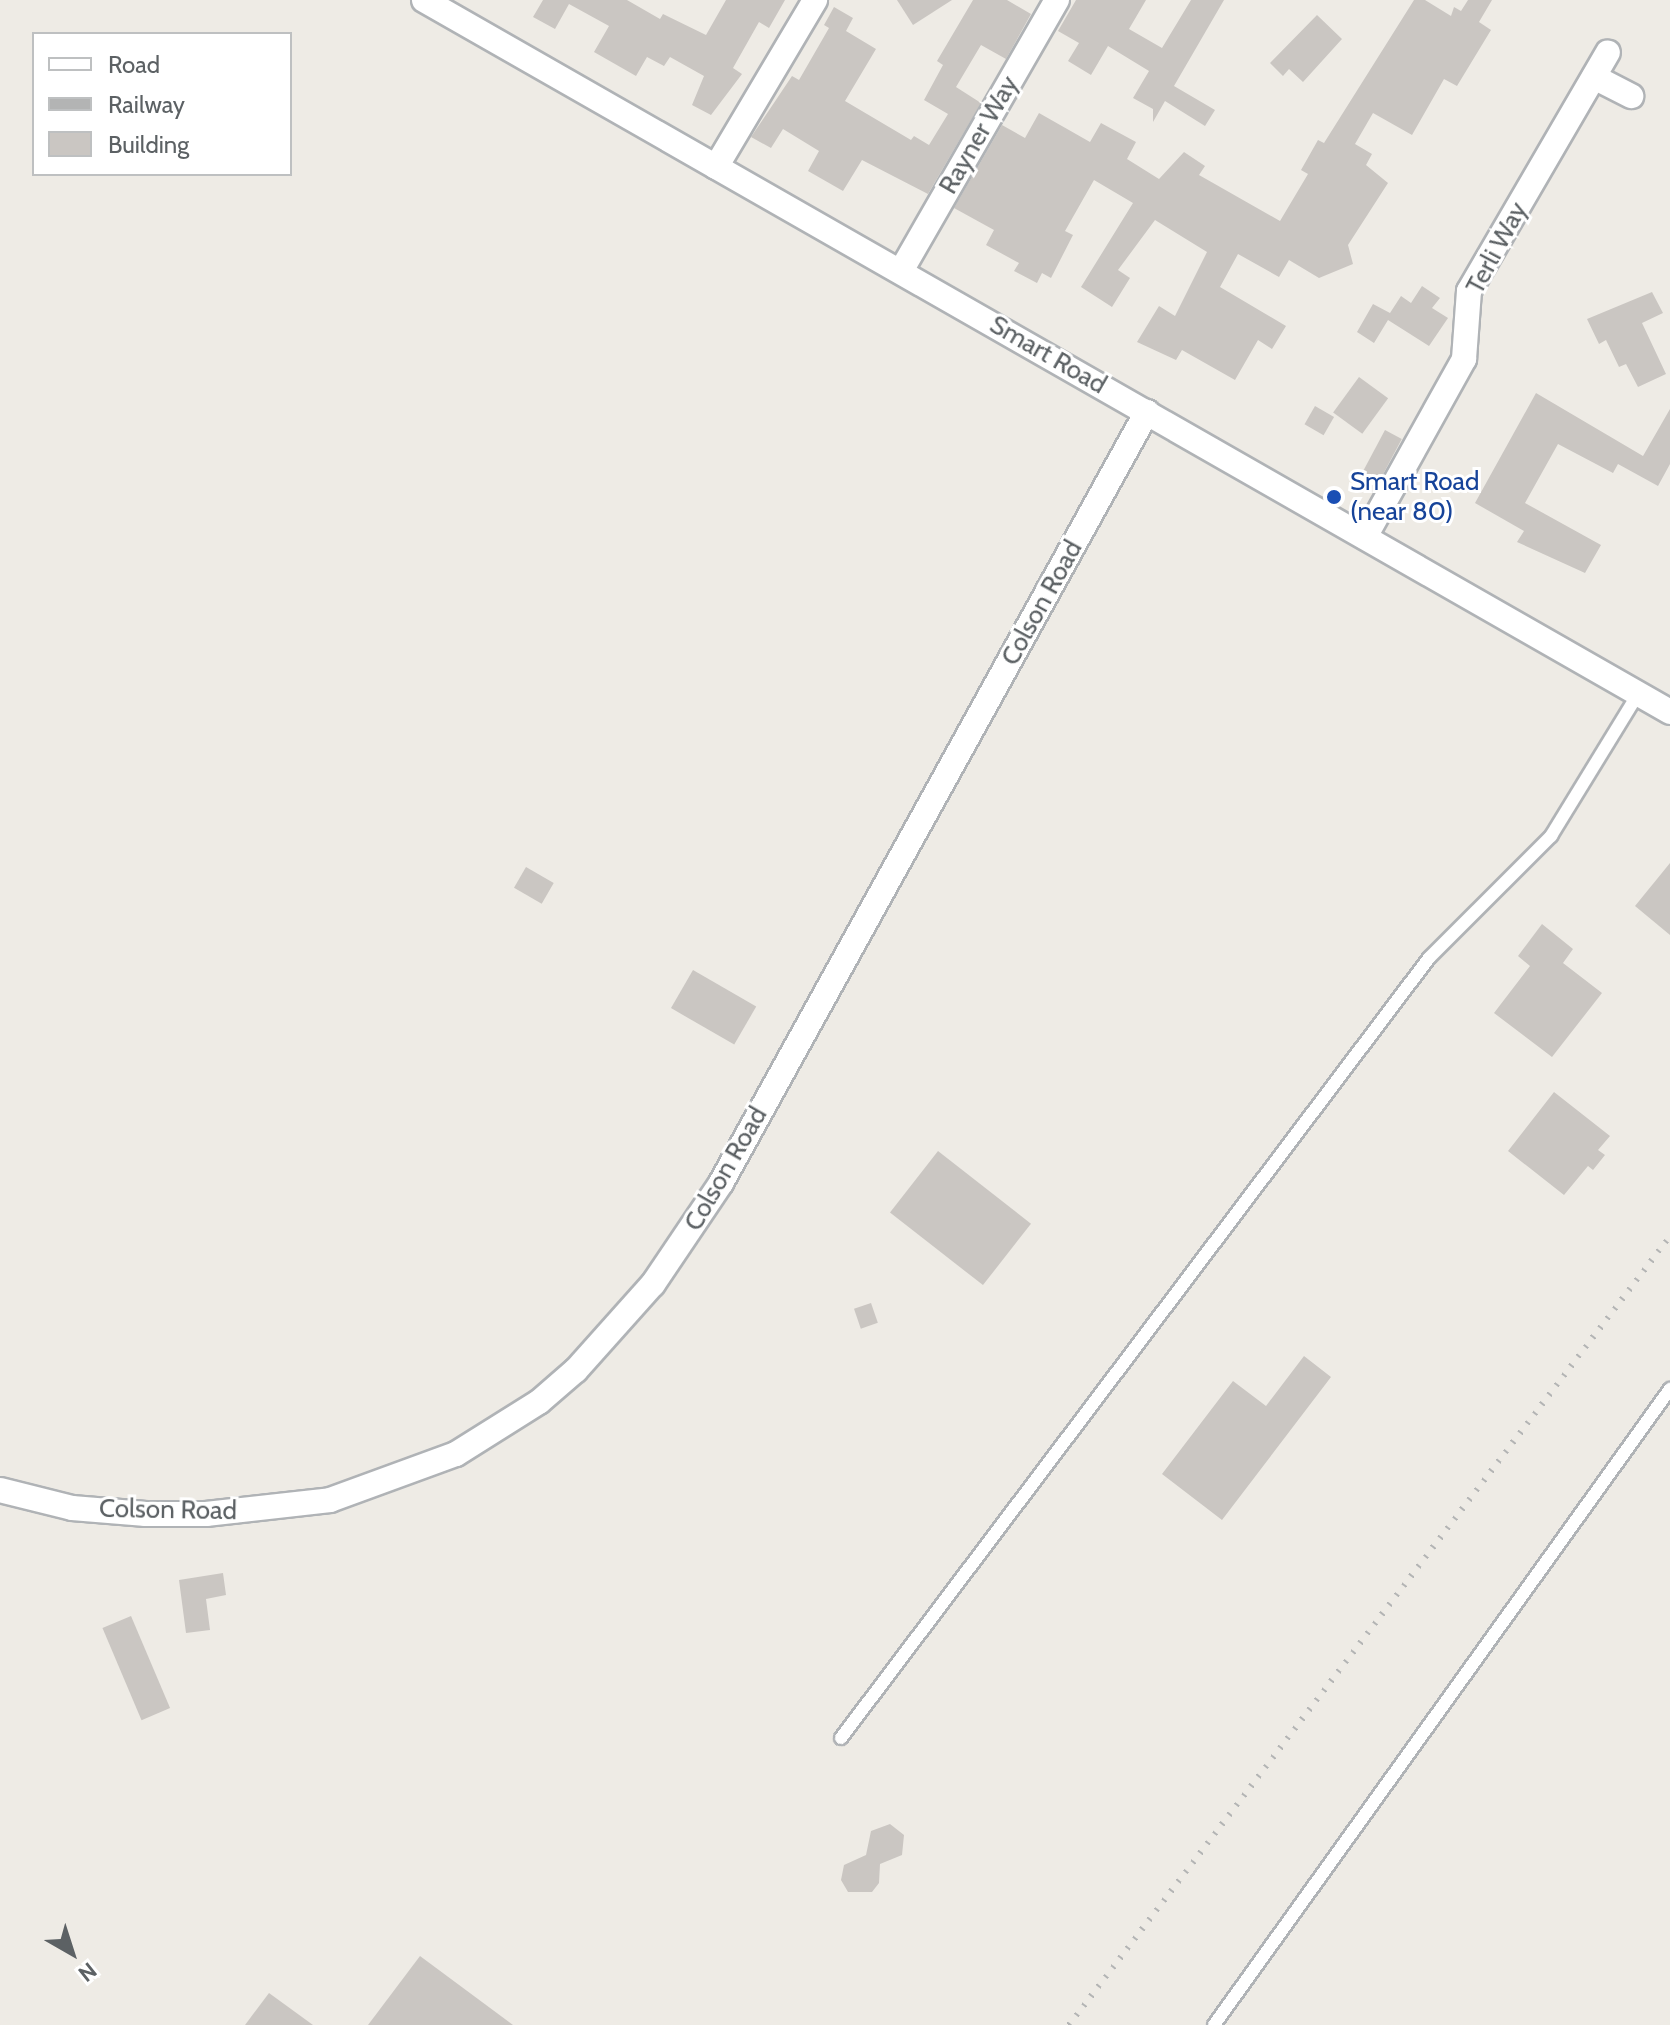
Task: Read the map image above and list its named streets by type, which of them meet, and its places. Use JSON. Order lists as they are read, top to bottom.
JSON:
{
  "streets": {
    "street": [
      "Rayner Way",
      "Terli Way",
      "Smart Road",
      "Colson Road"
    ]
  },
  "crossings": [
    ["Rayner Way", "Smart Road"],
    ["Terli Way", "Smart Road"],
    ["Smart Road", "Colson Road"]
  ],
  "places": ["Smart Road (near 80)"],
  "legend": ["Road", "Railway", "Building"],
  "north": "bottom right"
}
